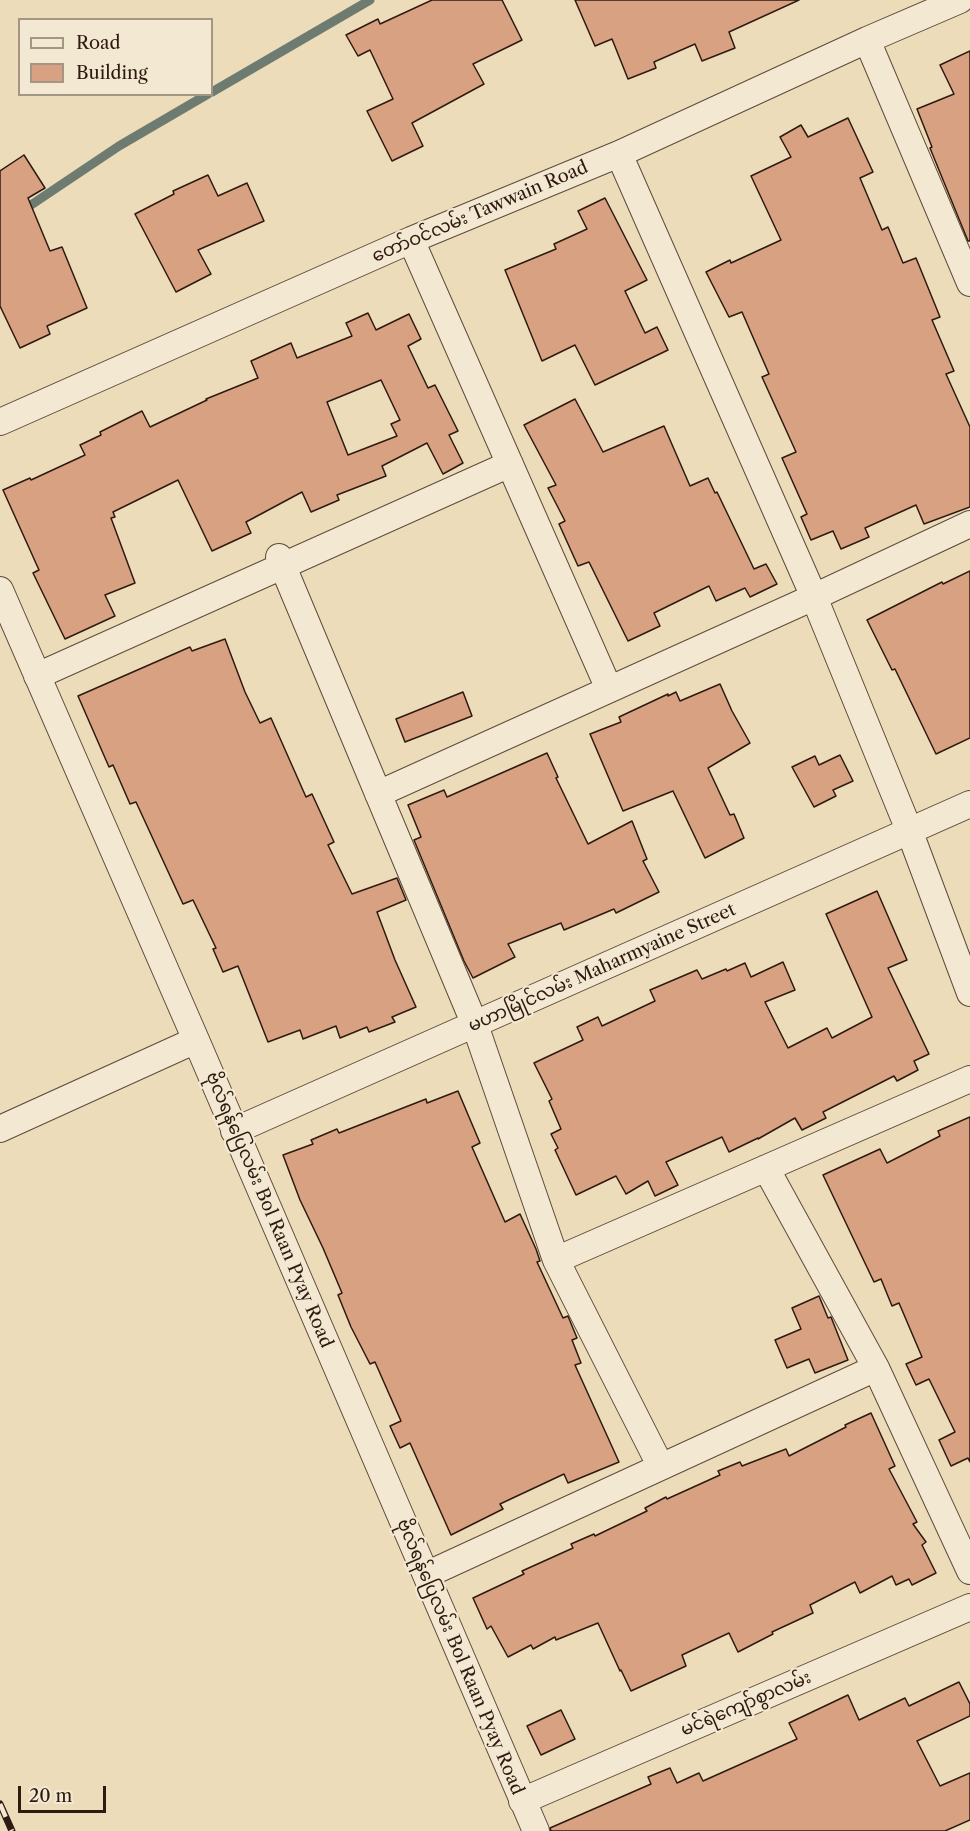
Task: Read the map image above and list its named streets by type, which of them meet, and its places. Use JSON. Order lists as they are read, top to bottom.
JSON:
{
  "streets": {
    "street": [
      "တော်ဝင်လမ်း Tawwain Road",
      "မဟာမြိုင်လမ်း Maharmyaine Street",
      "ဗိုလ်ရန်ပြေလမ်း Bol Raan Pyay Road",
      "မင်ရဲကျော်စွာလမ်း"
    ]
  },
  "crossings": [
    ["မဟာမြိုင်လမ်း Maharmyaine Street", "ဗိုလ်ရန်ပြေလမ်း Bol Raan Pyay Road"],
    ["ဗိုလ်ရန်ပြေလမ်း Bol Raan Pyay Road", "မင်ရဲကျော်စွာလမ်း"]
  ],
  "legend": ["Road", "Building"],
  "scale_bar": "20 m"
}
